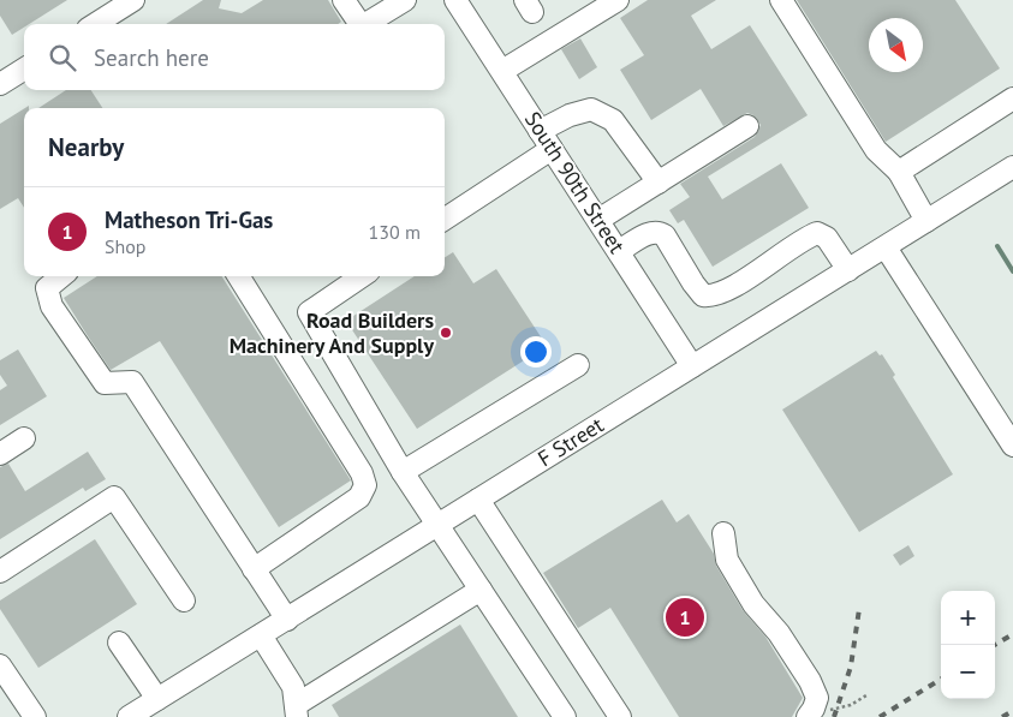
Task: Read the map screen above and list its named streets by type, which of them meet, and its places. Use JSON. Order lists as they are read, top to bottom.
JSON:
{
  "streets": {
    "street": ["South 90th Street", "F Street"]
  },
  "crossings": [
    ["South 90th Street", "F Street"]
  ],
  "places": ["Road Builders Machinery And Supply"],
  "north": "bottom right",
  "page": {
    "search": "Search here",
    "heading": "Nearby",
    "list": [
      {
        "mark": "1",
        "name": "Matheson Tri-Gas",
        "note": "Shop",
        "value": "130 m"
      }
    ],
    "map_buttons": ["+", "−"],
    "pins": "1"
  }
}
